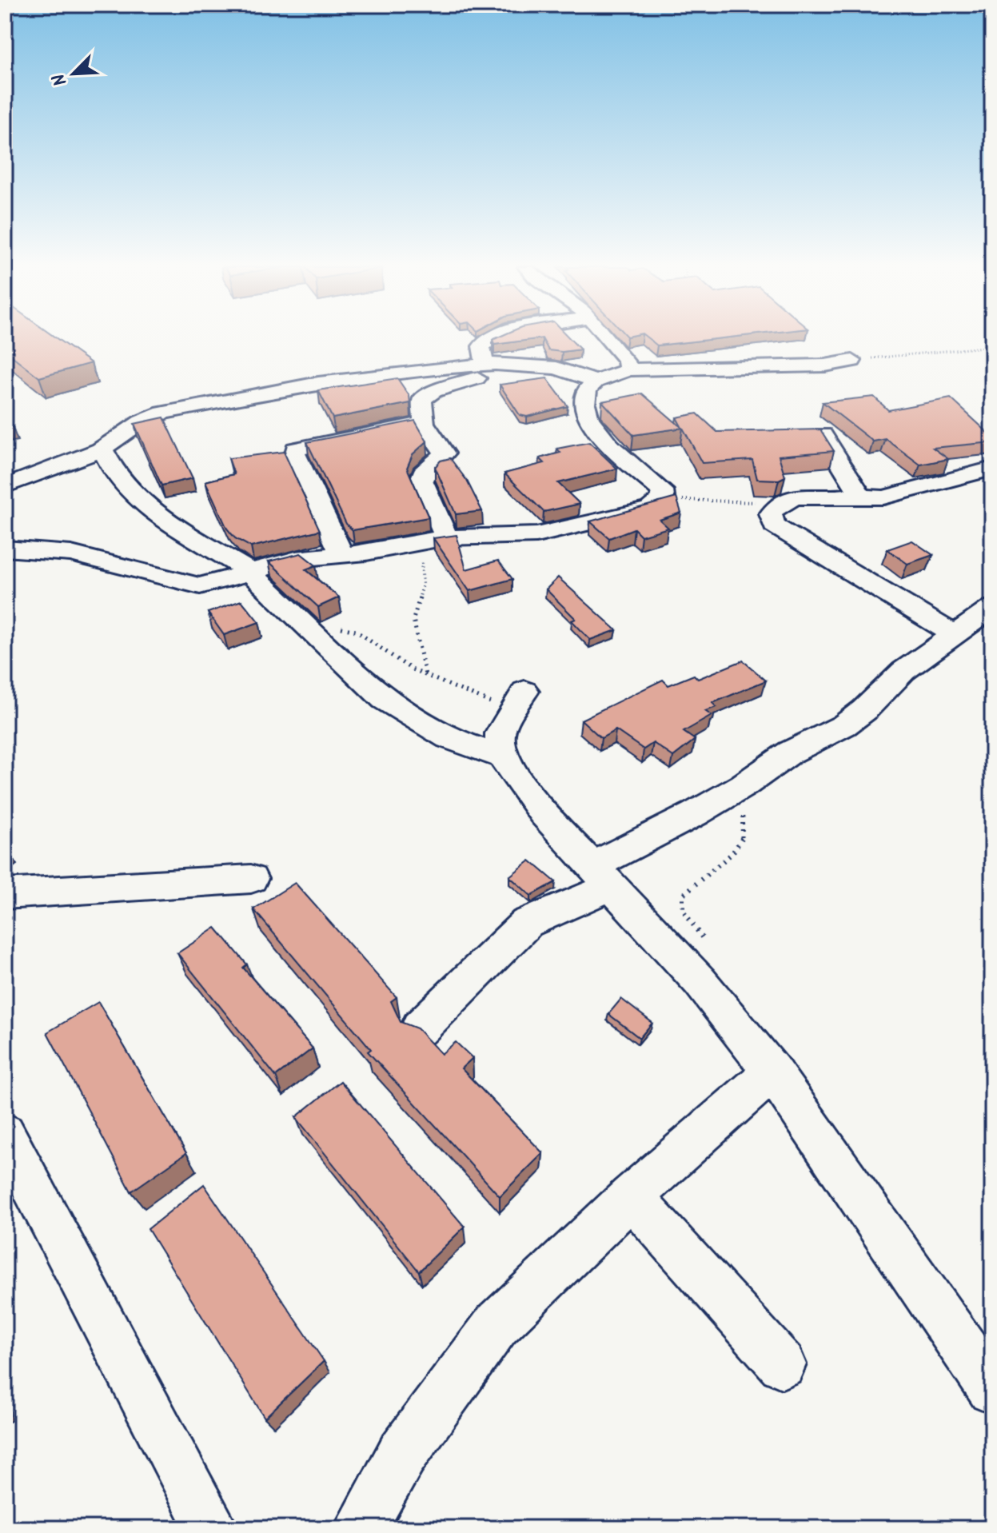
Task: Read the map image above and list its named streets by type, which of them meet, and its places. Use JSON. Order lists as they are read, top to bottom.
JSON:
{
  "north": "bottom left"
}
